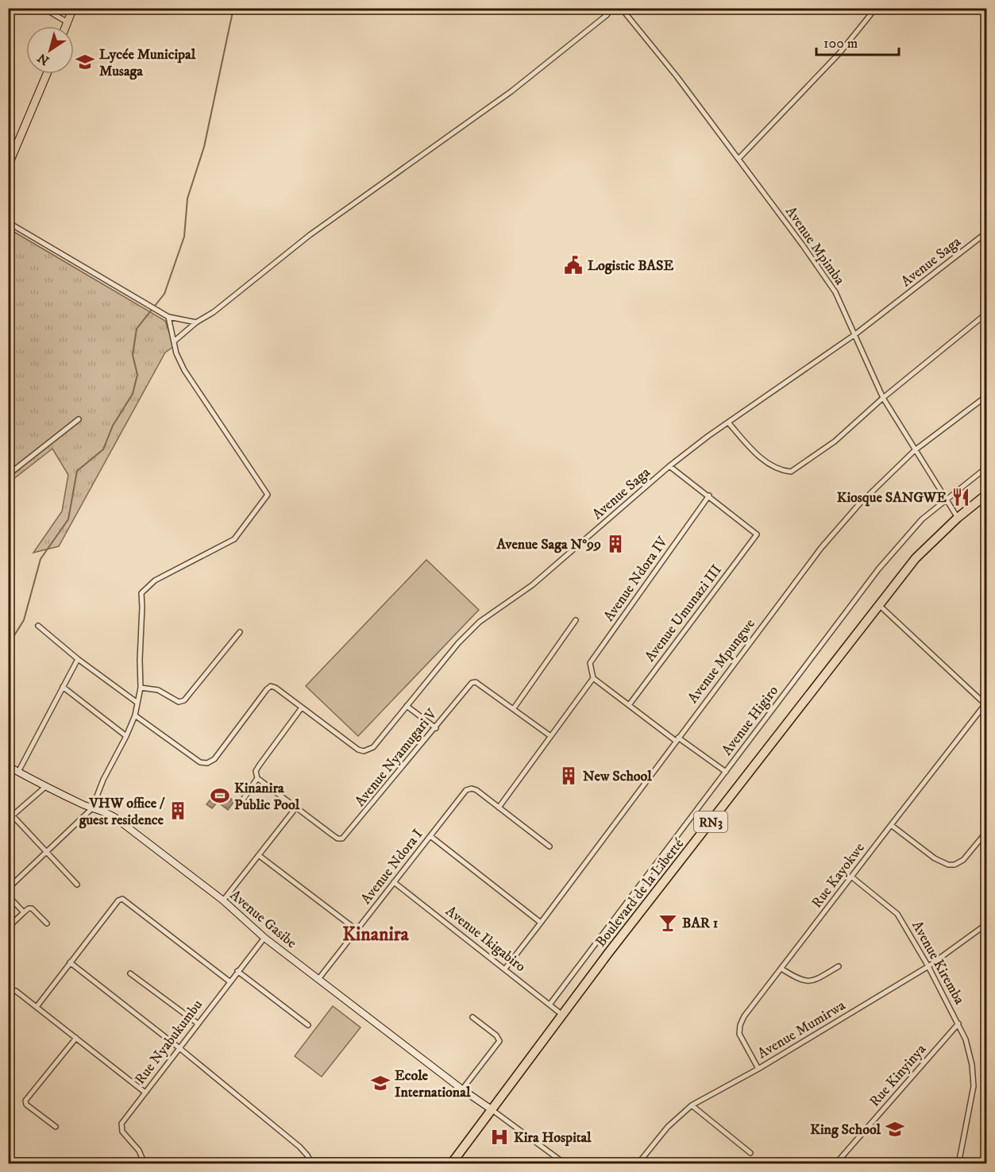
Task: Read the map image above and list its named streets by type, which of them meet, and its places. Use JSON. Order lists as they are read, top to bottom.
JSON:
{
  "streets": {
    "highway": ["RN3", "Boulevard de la Liberté"],
    "street": [
      "Avenue Mpimba",
      "Avenue Saga",
      "Avenue Ndora IV",
      "Avenue Umunazi III",
      "Avenue Mpungwe",
      "Avenue Higiro",
      "Avenue Nyamugari V",
      "Avenue Ndora I",
      "Rue Kayokwe",
      "Avenue Gasibe",
      "Avenue Ikigabiro",
      "Avenue Kiremba",
      "Avenue Mumirwa",
      "Rue Nyabukumbu",
      "Rue Kinyinya"
    ]
  },
  "crossings": [
    ["Avenue Mpimba", "Avenue Saga"],
    ["Avenue Mpimba", "Avenue Mpungwe"],
    ["Avenue Mpimba", "Avenue Higiro"],
    ["Avenue Mpimba", "Boulevard de la Liberté"],
    ["Avenue Ndora IV", "Avenue Umunazi III"],
    ["Avenue Mpungwe", "Avenue Ikigabiro"],
    ["Avenue Higiro", "Avenue Ikigabiro"],
    ["Avenue Ndora I", "Avenue Gasibe"],
    ["Avenue Ndora I", "Avenue Ikigabiro"],
    ["Rue Kayokwe", "Avenue Kiremba"],
    ["Rue Kayokwe", "Avenue Mumirwa"],
    ["Boulevard de la Liberté", "Avenue Gasibe"],
    ["Boulevard de la Liberté", "Avenue Ikigabiro"],
    ["Avenue Gasibe", "Rue Nyabukumbu"],
    ["Avenue Kiremba", "Avenue Mumirwa"],
    ["Avenue Kiremba", "Rue Kinyinya"]
  ],
  "districts": ["Kinanira"],
  "places": {
    "school or university": ["Lycée Municipal Musaga", "Ecole International", "King School"],
    "public building": ["Logistic BASE"],
    "restaurant": ["Kiosque SANGWE"],
    "building": ["Avenue Saga N°99", "New School", "VHW office / guest residence"],
    "sports": ["Kinanira Public Pool"],
    "bar": ["BAR 1"],
    "hospital": ["Kira Hospital"]
  },
  "scale_bar": "100 m",
  "north": "bottom left"
}
